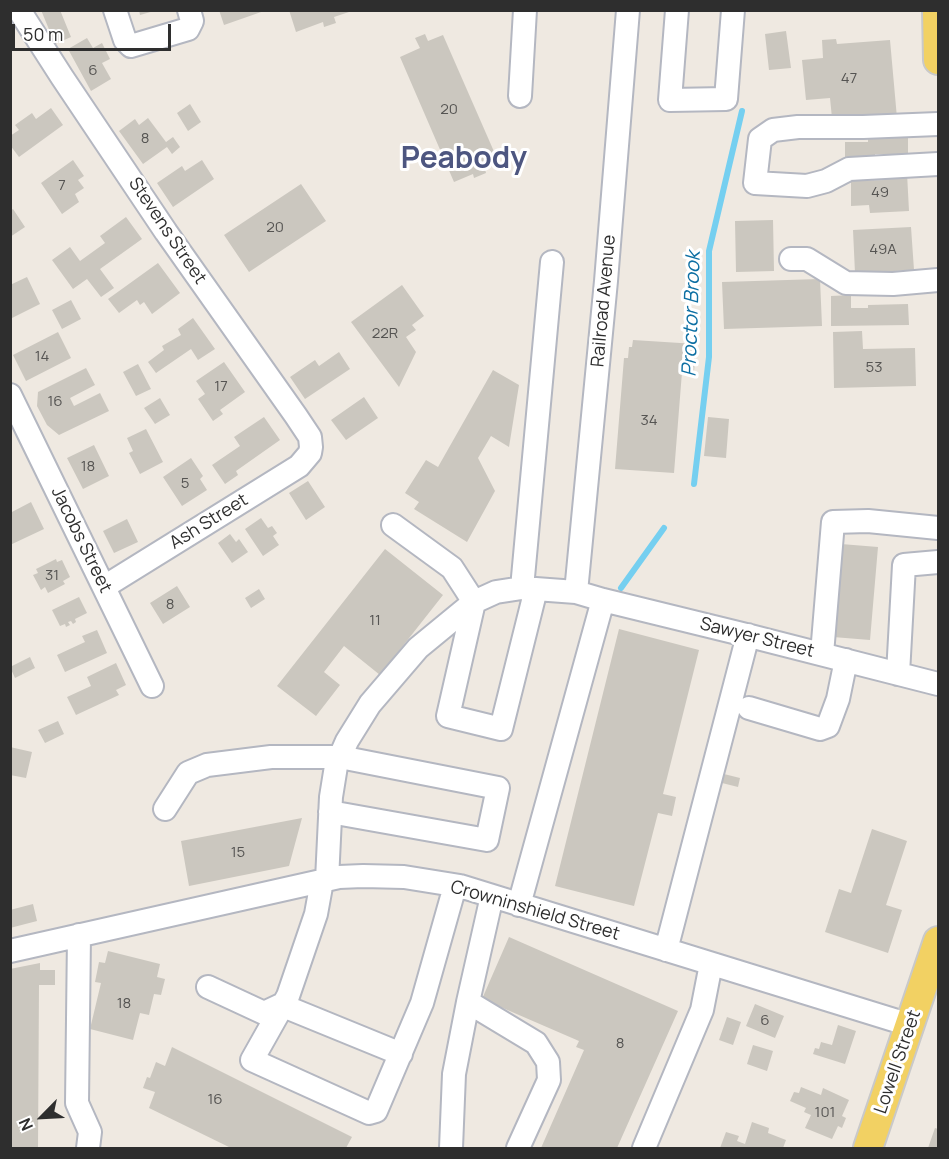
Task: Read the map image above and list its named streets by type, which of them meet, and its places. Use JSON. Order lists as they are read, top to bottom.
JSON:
{
  "streets": {
    "main road": ["Lowell Street"],
    "street": [
      "Stevens Street",
      "Railroad Avenue",
      "Ash Street",
      "Jacobs Street",
      "Sawyer Street",
      "Crowninshield Street"
    ]
  },
  "crossings": [
    ["Stevens Street", "Ash Street"],
    ["Railroad Avenue", "Sawyer Street"],
    ["Ash Street", "Jacobs Street"],
    ["Sawyer Street", "Crowninshield Street"],
    ["Crowninshield Street", "Lowell Street"]
  ],
  "districts": ["Peabody"],
  "water": ["Proctor Brook"],
  "house_numbers": [
    "6",
    "47",
    "20",
    "8",
    "7",
    "49",
    "20",
    "49A",
    "22R",
    "14",
    "53",
    "17",
    "16",
    "34",
    "18",
    "5",
    "31",
    "8",
    "11",
    "15",
    "18",
    "6",
    "8",
    "16",
    "101"
  ],
  "scale_bar": "50 m",
  "north": "bottom left"
}
